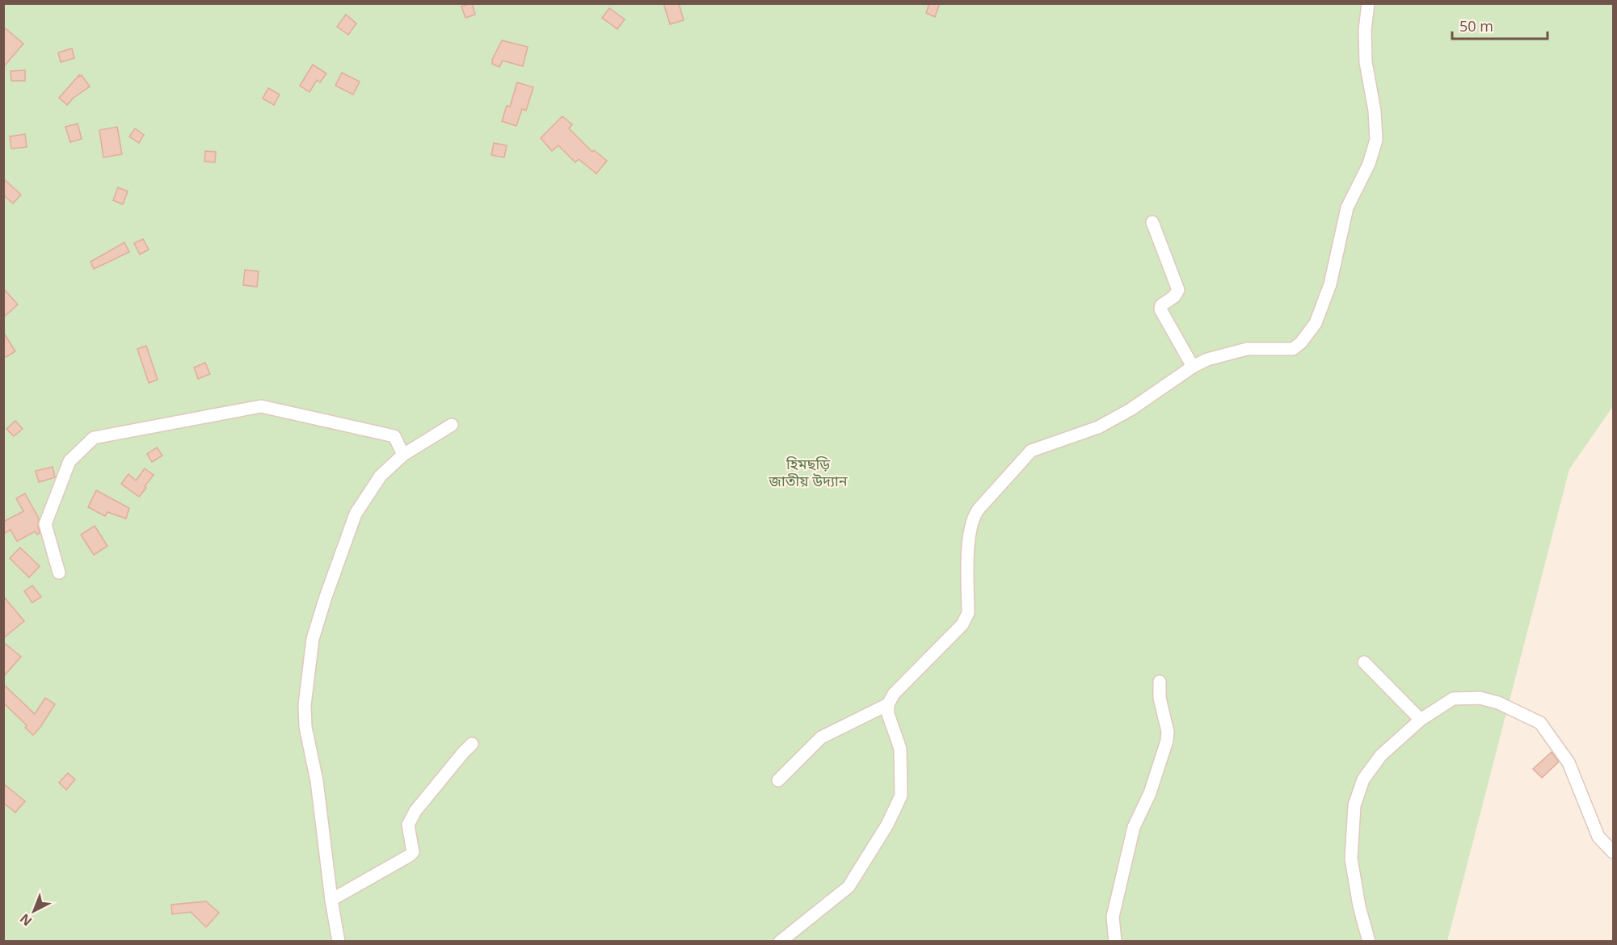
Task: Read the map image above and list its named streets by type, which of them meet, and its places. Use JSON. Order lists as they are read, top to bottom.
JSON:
{
  "parks": ["হিমছড়ি জাতীয় উদ্যান"],
  "scale_bar": "50 m",
  "north": "bottom left"
}
